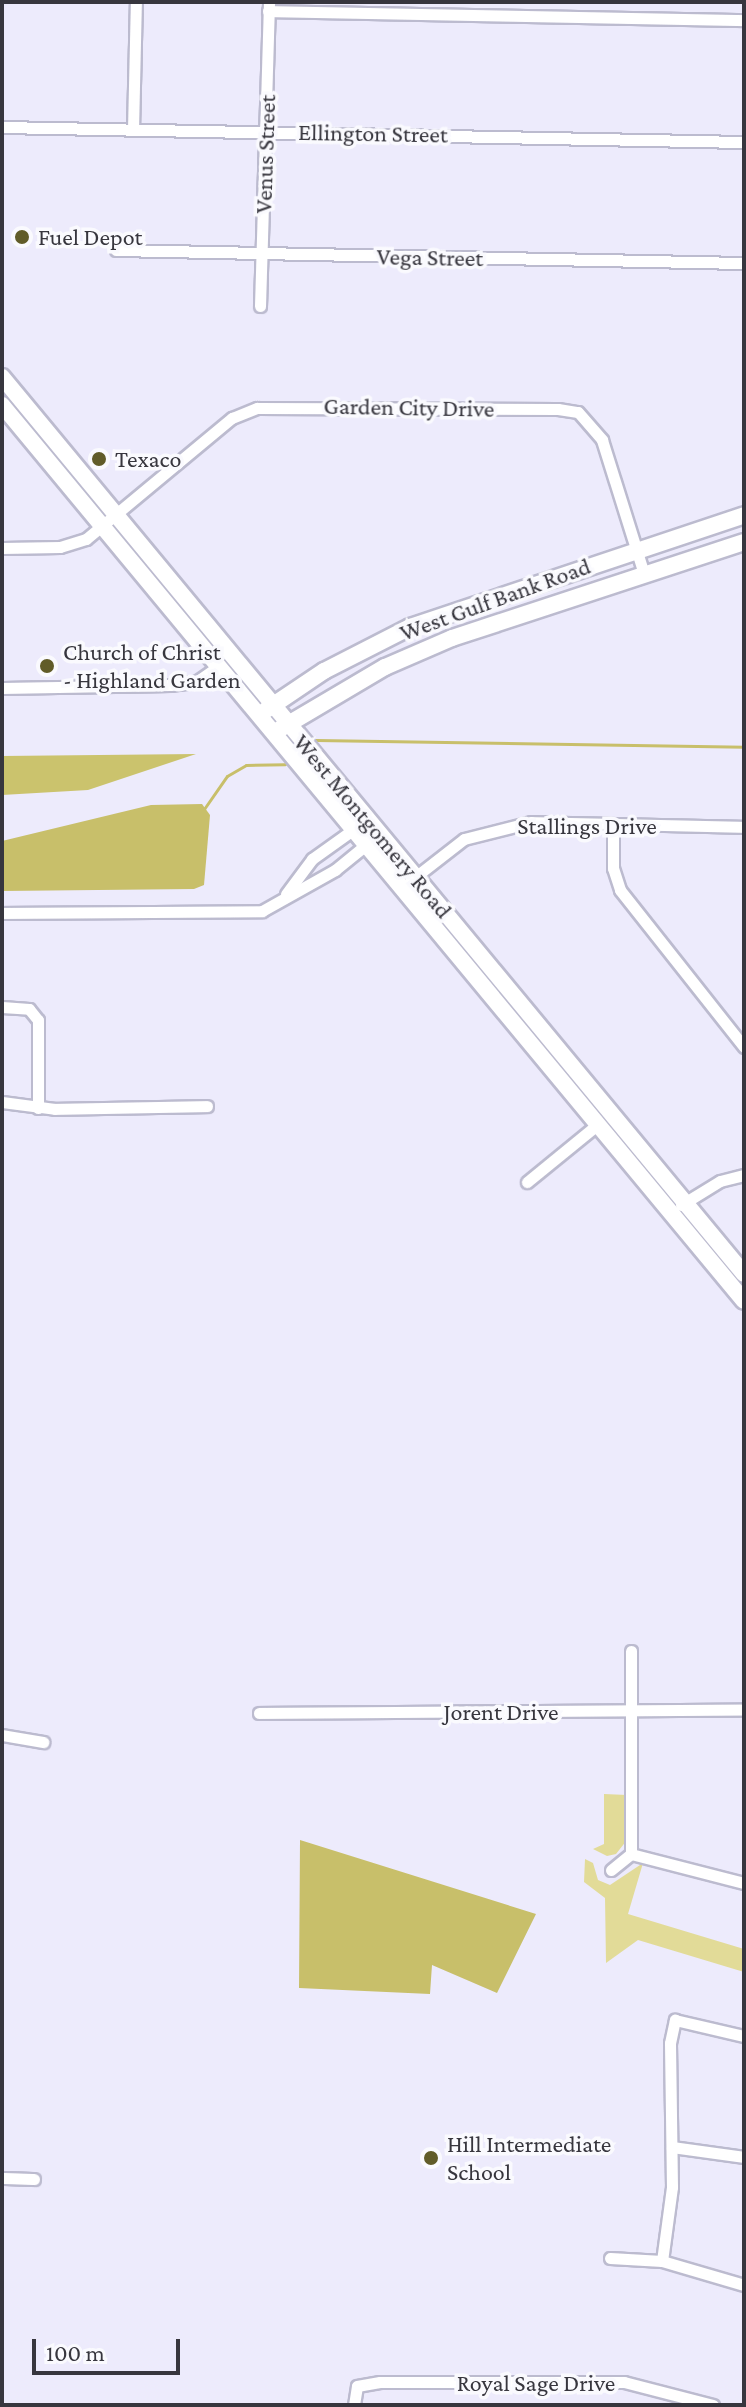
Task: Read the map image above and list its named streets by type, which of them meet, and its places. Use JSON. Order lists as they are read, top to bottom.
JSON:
{
  "streets": {
    "main road": ["West Gulf Bank Road", "West Montgomery Road"],
    "street": [
      "Ellington Street",
      "Venus Street",
      "Vega Street",
      "Garden City Drive",
      "Stallings Drive",
      "Jorent Drive",
      "Royal Sage Drive"
    ]
  },
  "crossings": [
    ["Ellington Street", "Venus Street"],
    ["Venus Street", "Vega Street"],
    ["Garden City Drive", "West Gulf Bank Road"],
    ["Garden City Drive", "West Montgomery Road"],
    ["West Gulf Bank Road", "West Montgomery Road"],
    ["West Montgomery Road", "Stallings Drive"]
  ],
  "places": [
    "Fuel Depot",
    "Texaco",
    "Church of Christ - Highland Garden",
    "Hill Intermediate School"
  ],
  "scale_bar": "100 m"
}
